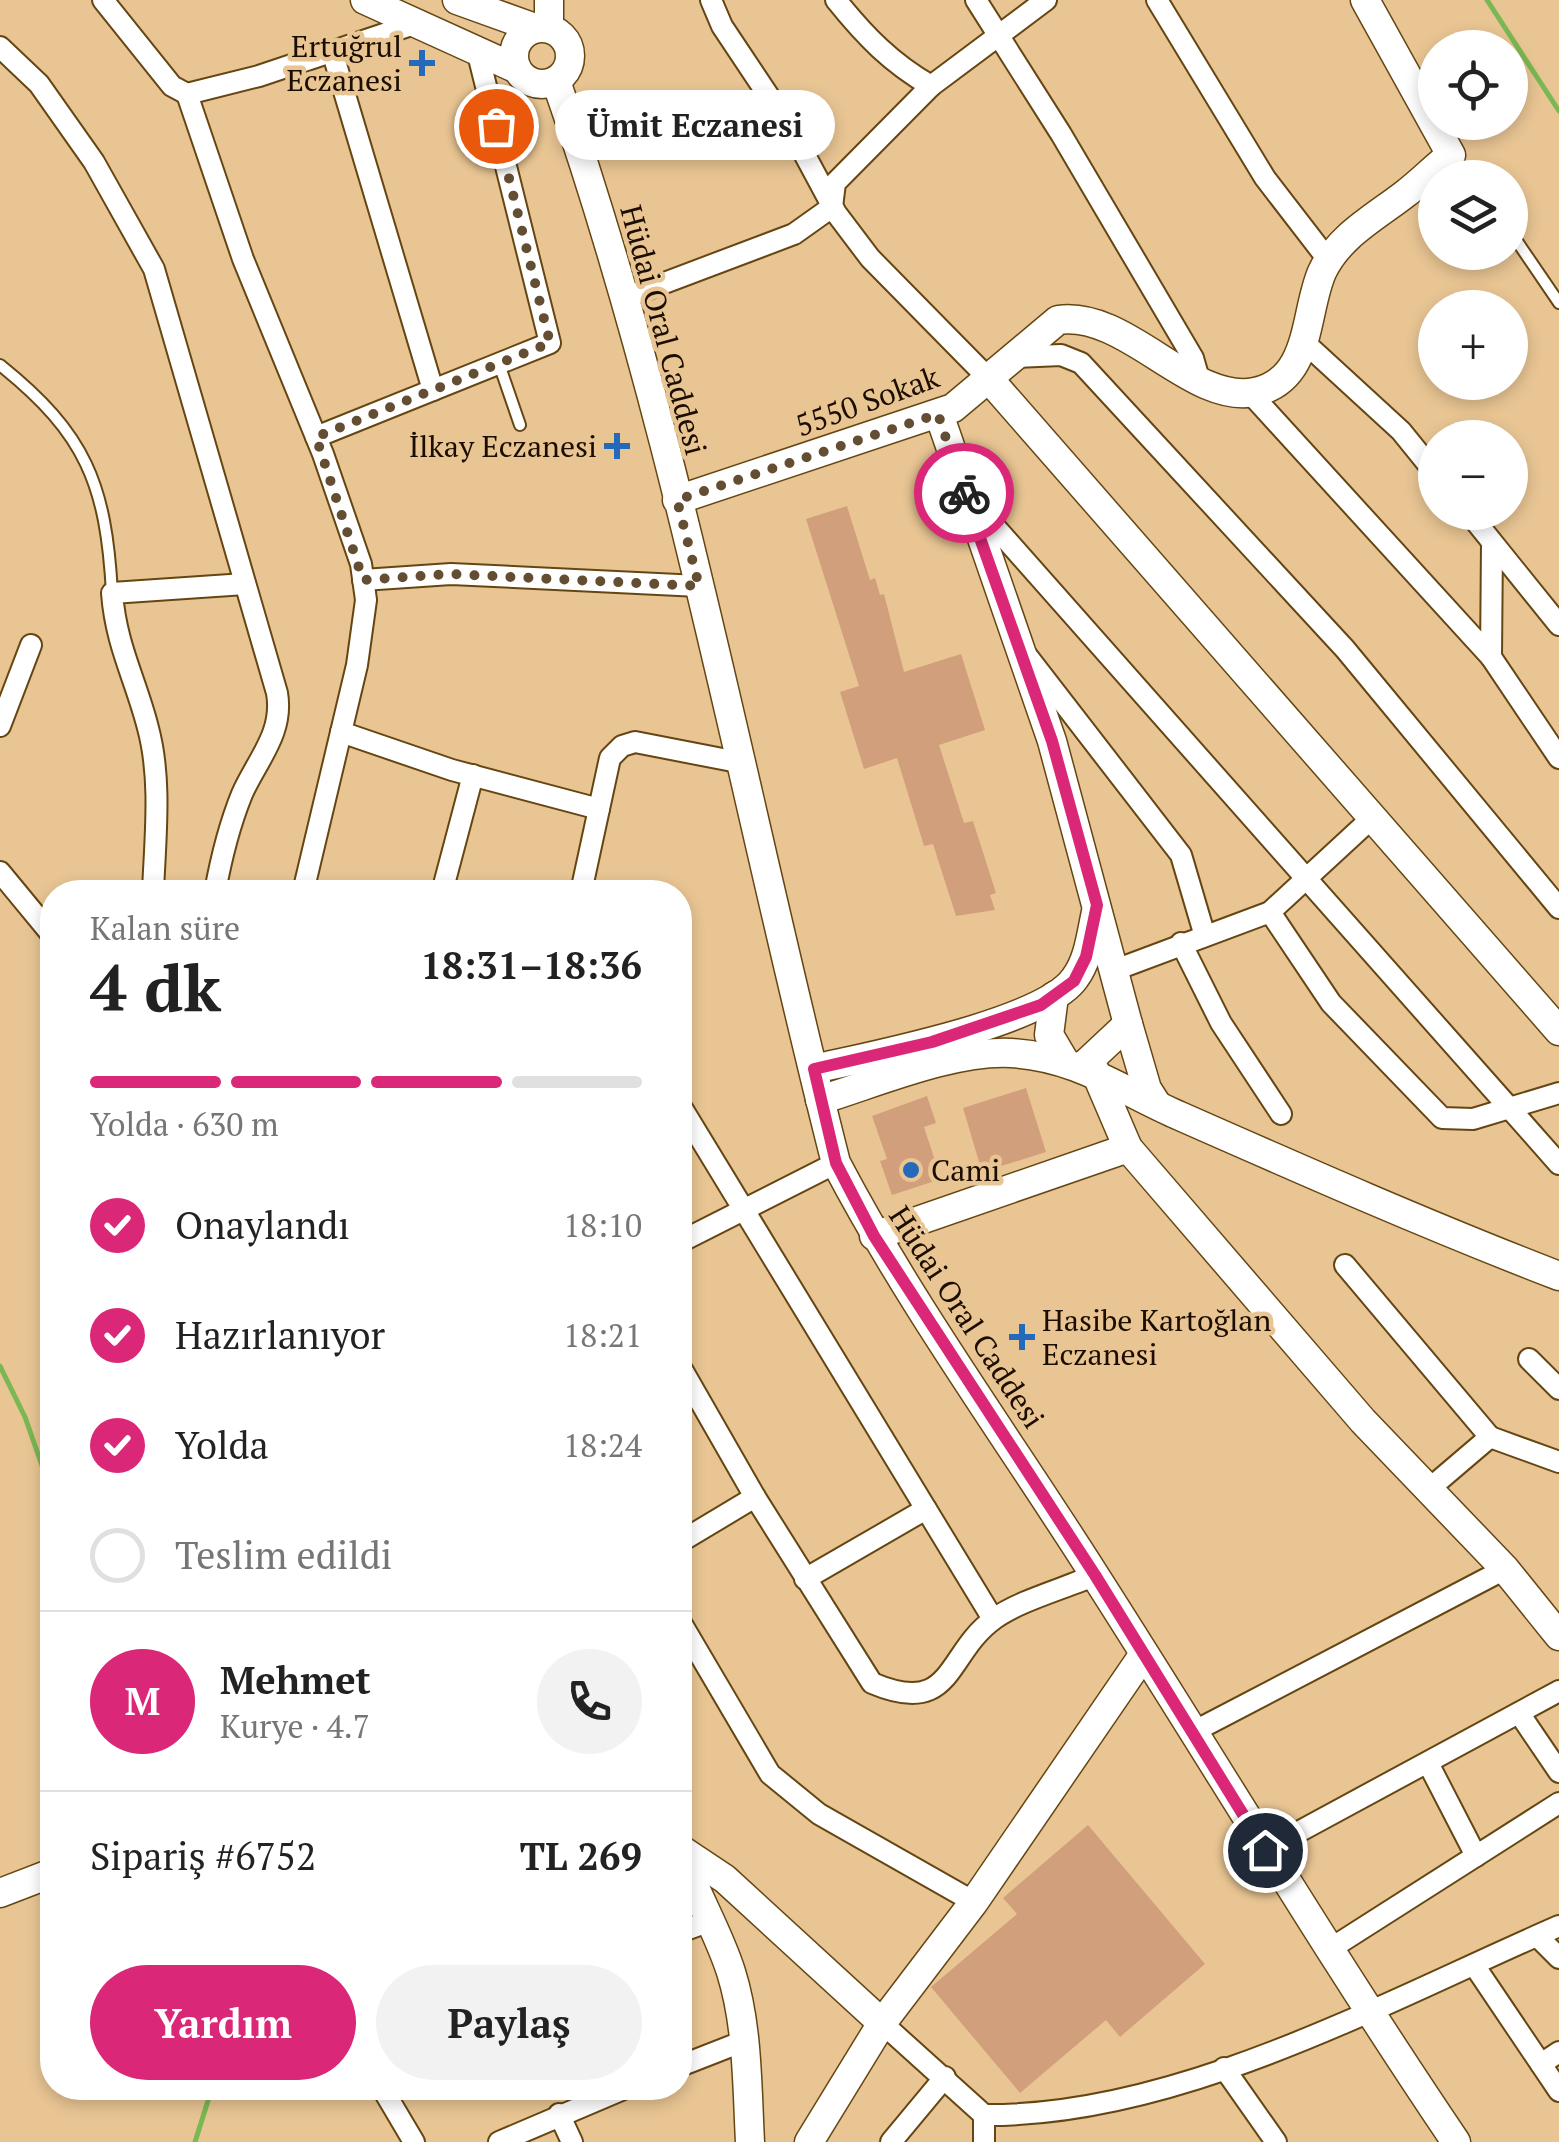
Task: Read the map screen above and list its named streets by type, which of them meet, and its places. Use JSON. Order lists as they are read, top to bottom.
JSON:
{
  "streets": {
    "street": ["Hüdai Oral Caddesi", "5550 Sokak"]
  },
  "crossings": [
    ["Hüdai Oral Caddesi", "5550 Sokak"]
  ],
  "places": {
    "health": ["Ertuğrul Eczanesi", "İlkay Eczanesi", "Hasibe Kartoğlan Eczanesi"],
    "other": ["Ümit Eczanesi", "Cami"]
  },
  "page": {
    "map_buttons": ["+", "−"],
    "bubble": "Ümit Eczanesi",
    "heading": ["4 dk", "Kalan süre", "18:31–18:36"],
    "panel": [
      "Mehmet",
      "Kurye · 4.7",
      "Sipariş #6752",
      "TL 269"
    ],
    "bar": "Yolda · 630 m",
    "list": [
      ["Onaylandı", "18:10"],
      ["Hazırlanıyor", "18:21"],
      ["Yolda", "18:24"],
      "Teslim edildi"
    ],
    "round": "M",
    "buttons": ["Yardım", "Paylaş"]
  }
}
